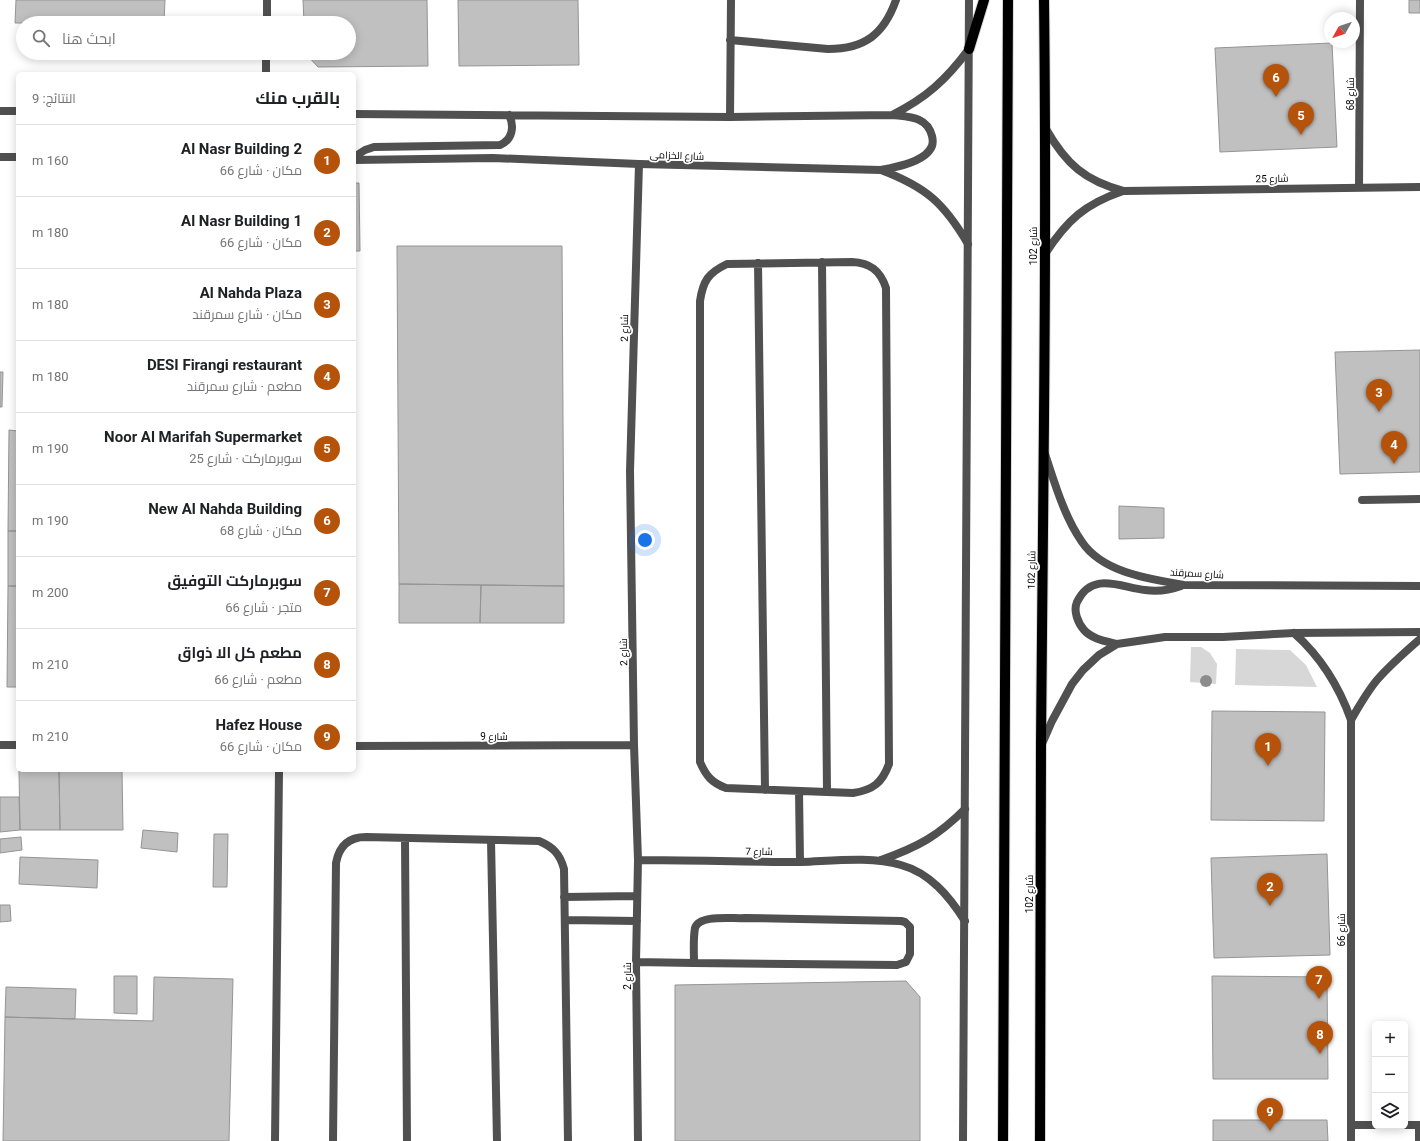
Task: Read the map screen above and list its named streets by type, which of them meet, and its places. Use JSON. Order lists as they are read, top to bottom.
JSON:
{
  "streets": {
    "main road": ["شارع 102"],
    "street": [
      "شارع 68",
      "شارع الخزامى",
      "شارع 25",
      "شارع 2",
      "شارع سمرقند",
      "شارع 9",
      "شارع 7",
      "شارع 66"
    ]
  },
  "crossings": [
    ["شارع 68", "شارع 25"],
    ["شارع الخزامى", "شارع 2"],
    ["شارع 25", "شارع 102"],
    ["شارع 102", "شارع سمرقند"],
    ["شارع 2", "شارع 9"],
    ["شارع 2", "شارع 7"]
  ],
  "north": "bottom left",
  "page": {
    "search": "ابحث هنا",
    "pins": [
      "6",
      "5",
      "3",
      "4",
      "1",
      "2",
      "7",
      "8",
      "9"
    ],
    "heading": ["بالقرب منك", "النتائج: 9"],
    "list": [
      {
        "mark": "1",
        "name": "Al Nasr Building 2",
        "note": "مكان · شارع 66",
        "value": "160 m"
      },
      {
        "mark": "2",
        "name": "Al Nasr Building 1",
        "note": "مكان · شارع 66",
        "value": "180 m"
      },
      {
        "mark": "3",
        "name": "Al Nahda Plaza",
        "note": "مكان · شارع سمرقند",
        "value": "180 m"
      },
      {
        "mark": "4",
        "name": "DESI Firangi restaurant",
        "note": "مطعم · شارع سمرقند",
        "value": "180 m"
      },
      {
        "mark": "5",
        "name": "Noor Al Marifah Supermarket",
        "note": "سوبرماركت · شارع 25",
        "value": "190 m"
      },
      {
        "mark": "6",
        "name": "New Al Nahda Building",
        "note": "مكان · شارع 68",
        "value": "190 m"
      },
      {
        "mark": "7",
        "name": "سوبرماركت التوفيق",
        "note": "متجر · شارع 66",
        "value": "200 m"
      },
      {
        "mark": "8",
        "name": "مطعم كل الا ذواق",
        "note": "مطعم · شارع 66",
        "value": "210 m"
      },
      {
        "mark": "9",
        "name": "Hafez House",
        "note": "مكان · شارع 66",
        "value": "210 m"
      }
    ],
    "map_buttons": ["+", "−"]
  }
}
